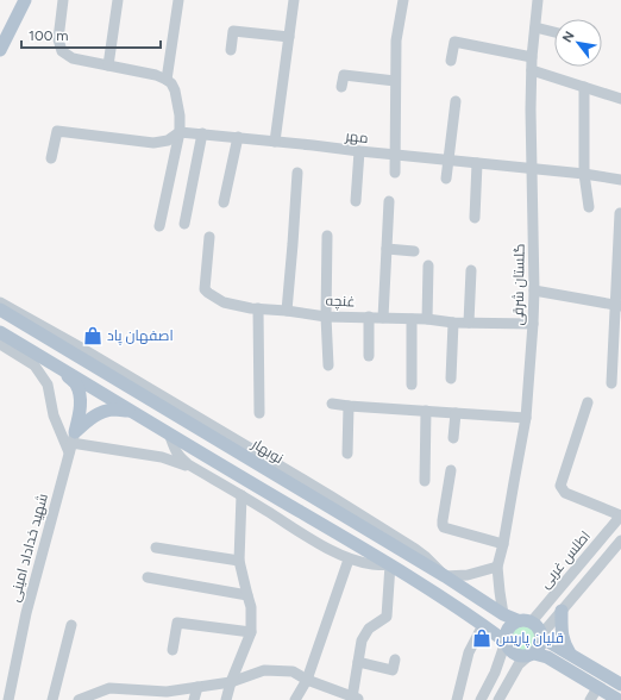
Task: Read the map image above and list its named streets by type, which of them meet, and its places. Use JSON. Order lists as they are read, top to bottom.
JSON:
{
  "streets": {
    "main road": ["نوبهار"],
    "street": [
      "مهر",
      "گلستان شرقی",
      "غنچه",
      "شهید خداداد امینی",
      "اطلس غربی"
    ]
  },
  "crossings": [
    ["مهر", "گلستان شرقی"],
    ["گلستان شرقی", "غنچه"],
    ["گلستان شرقی", "نوبهار"],
    ["نوبهار", "اطلس غربی"]
  ],
  "places": {
    "shop": ["اصفهان پاد", "قلیان پاریس"]
  },
  "scale_bar": "100 m",
  "north": "top left"
}
